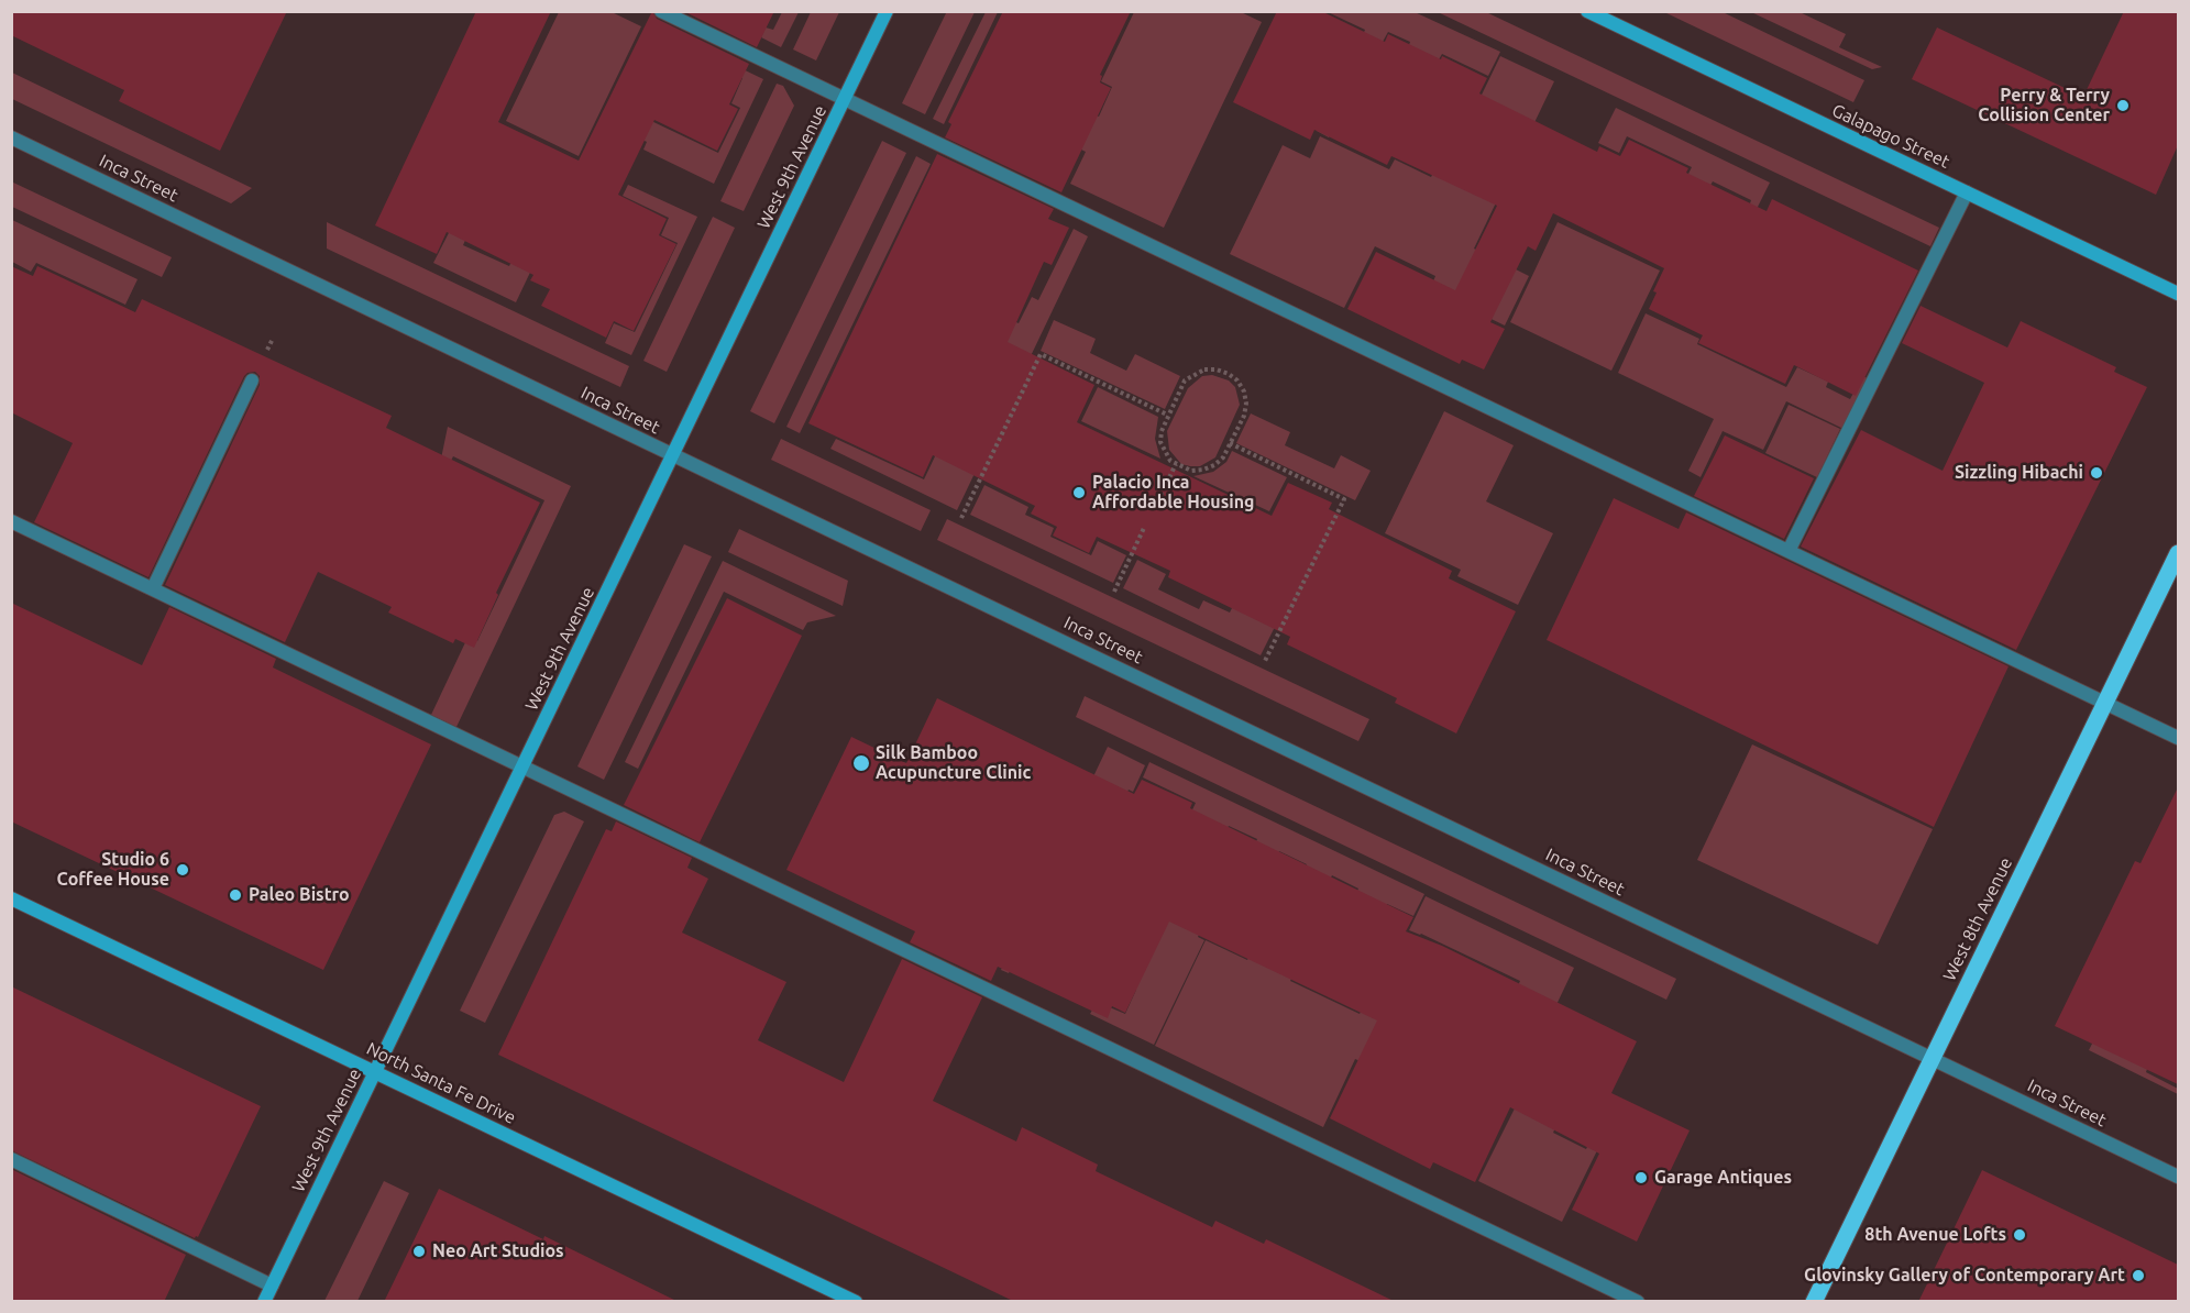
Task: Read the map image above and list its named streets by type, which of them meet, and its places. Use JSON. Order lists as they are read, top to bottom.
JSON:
{
  "streets": {
    "main road": ["West 8th Avenue"],
    "street": [
      "Galapago Street",
      "West 9th Avenue",
      "Inca Street",
      "North Santa Fe Drive"
    ]
  },
  "crossings": [
    ["West 9th Avenue", "Inca Street"],
    ["West 9th Avenue", "North Santa Fe Drive"],
    ["Inca Street", "West 8th Avenue"]
  ],
  "places": [
    "Perry & Terry Collision Center",
    "Sizzling Hibachi",
    "Palacio Inca Affordable Housing",
    "Silk Bamboo Acupuncture Clinic",
    "Studio 6 Coffee House",
    "Paleo Bistro",
    "Garage Antiques",
    "8th Avenue Lofts",
    "Neo Art Studios",
    "Glovinsky Gallery of Contemporary Art"
  ]
}
